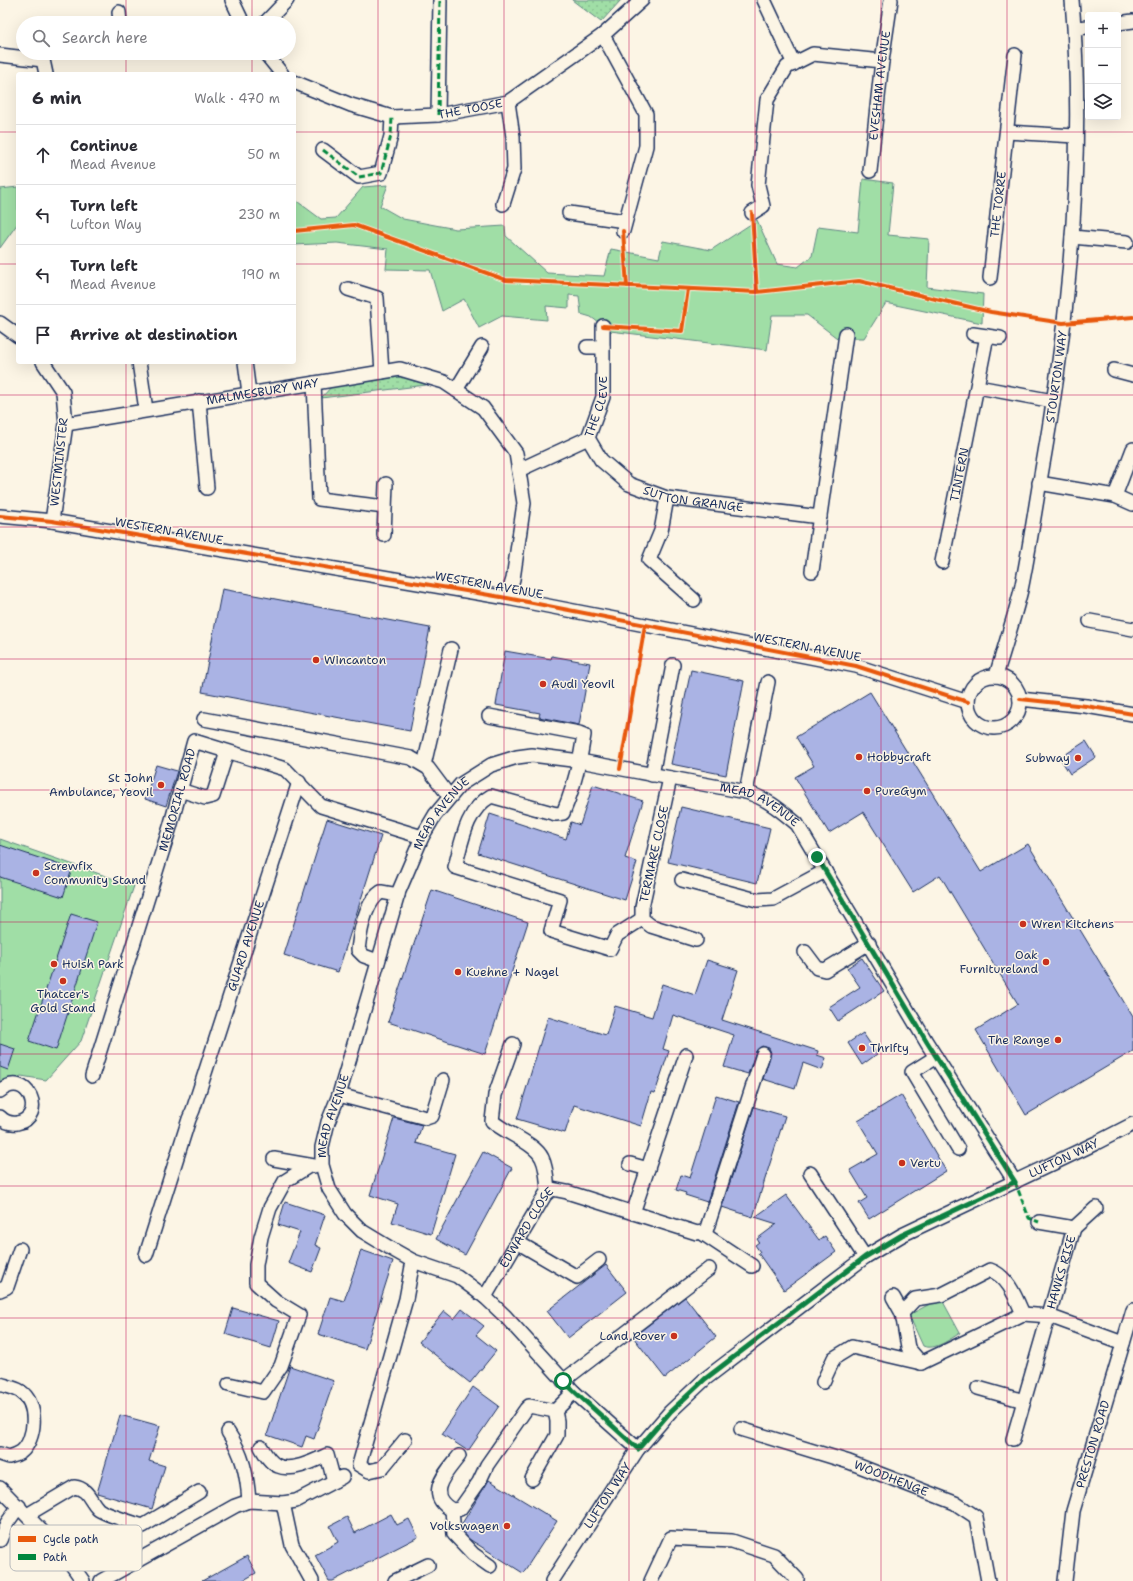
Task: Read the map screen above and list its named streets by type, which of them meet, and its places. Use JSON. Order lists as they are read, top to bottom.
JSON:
{
  "streets": {
    "street": [
      "EVESHAM AVENUE",
      "THE TOOSE",
      "THE TORRE",
      "STOURTON WAY",
      "MALMESBURY WAY",
      "THE CLEVE",
      "WESTMINSTER",
      "TINTERN",
      "SUTTON GRANGE",
      "WESTERN AVENUE",
      "MEMORIAL ROAD",
      "MEAD AVENUE",
      "TERMARE CLOSE",
      "GUARD AVENUE",
      "LUFTON WAY",
      "EDWARD CLOSE",
      "HAWKS RISE",
      "PRESTON ROAD",
      "WOODHENGE"
    ]
  },
  "crossings": [
    ["STOURTON WAY", "WESTERN AVENUE"],
    ["MALMESBURY WAY", "THE CLEVE"],
    ["MALMESBURY WAY", "WESTMINSTER"],
    ["MALMESBURY WAY", "WESTERN AVENUE"],
    ["THE CLEVE", "SUTTON GRANGE"],
    ["WESTMINSTER", "WESTERN AVENUE"],
    ["MEMORIAL ROAD", "MEAD AVENUE"],
    ["MEMORIAL ROAD", "GUARD AVENUE"],
    ["MEAD AVENUE", "TERMARE CLOSE"],
    ["MEAD AVENUE", "LUFTON WAY"],
    ["MEAD AVENUE", "EDWARD CLOSE"],
    ["HAWKS RISE", "PRESTON ROAD"]
  ],
  "places": [
    "Wincanton",
    "Audi Yeovil",
    "Hobbycraft",
    "Subway",
    "St John Ambulance, Yeovil",
    "PureGym",
    "Screwfix Community Stand",
    "Wren Kitchens",
    "Oak Furnitureland",
    "Huish Park",
    "Kuehne + Nagel",
    "Thatcer's Gold Stand",
    "The Range",
    "Thrifty",
    "Vertu",
    "Land Rover",
    "Volkswagen"
  ],
  "legend": ["Cycle path", "Path"],
  "page": {
    "map_buttons": ["+", "−"],
    "search": "Search here",
    "heading": ["6 min", "Walk · 470 m"],
    "list": [
      ["Continue", "Mead Avenue", "50 m"],
      ["Turn left", "Lufton Way", "230 m"],
      ["Turn left", "Mead Avenue", "190 m"],
      "Arrive at destination"
    ]
  }
}
